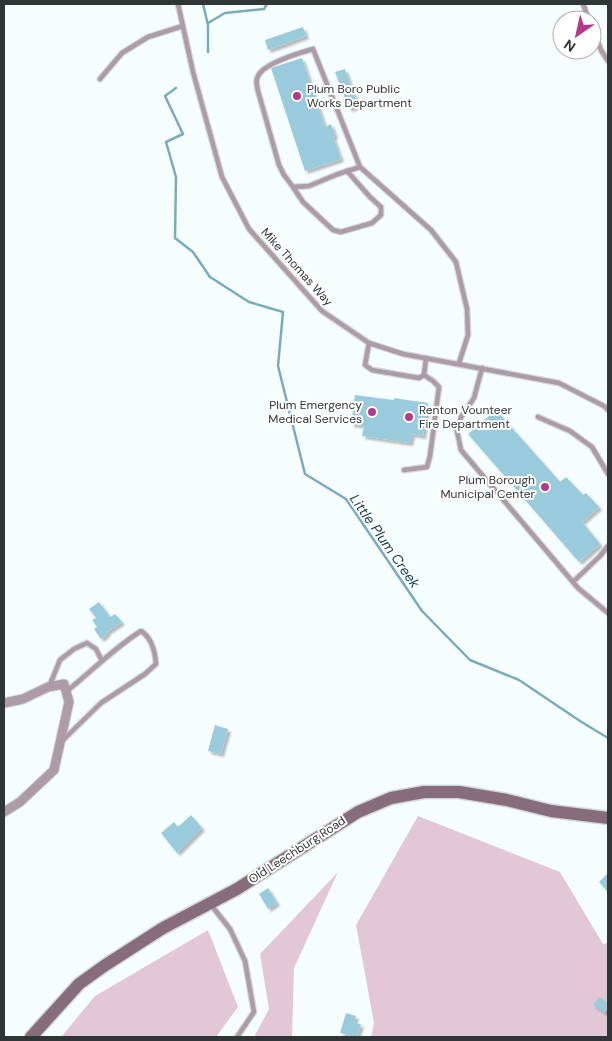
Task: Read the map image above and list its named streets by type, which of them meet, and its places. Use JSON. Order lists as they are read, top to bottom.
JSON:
{
  "streets": {
    "street": ["Old Leechburg Road"],
    "lane": ["Mike Thomas Way"]
  },
  "water": ["Little Plum Creek"],
  "places": [
    "Plum Boro Public Works Department",
    "Plum Emergency Medical Services",
    "Renton Vounteer Fire Department",
    "Plum Borough Municipal Center"
  ],
  "north": "bottom left"
}
